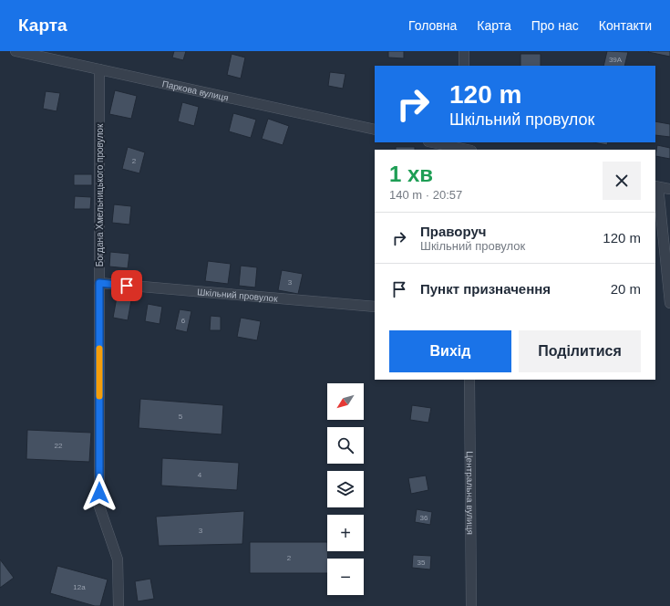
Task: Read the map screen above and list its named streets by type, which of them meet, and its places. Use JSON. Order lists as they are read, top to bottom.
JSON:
{
  "streets": {
    "street": [
      "Паркова вулиця",
      "Богдана Хмельницького провулок",
      "Шкільний провулок",
      "Центральна вулиця"
    ]
  },
  "crossings": [
    ["Паркова вулиця", "Богдана Хмельницького провулок"],
    ["Богдана Хмельницького провулок", "Шкільний провулок"]
  ],
  "house_numbers": [
    "39А",
    "2",
    "3",
    "6",
    "5",
    "22",
    "4",
    "36",
    "3",
    "2",
    "35",
    "12а"
  ],
  "north": "bottom left",
  "page": {
    "header": "Карта",
    "nav": [
      "Головна",
      "Карта",
      "Про нас",
      "Контакти"
    ],
    "turn": ["120 m", "Шкільний провулок"],
    "heading": ["1 хв", "140 m · 20:57"],
    "list": [
      {
        "name": "Праворуч",
        "note": "Шкільний провулок",
        "value": "120 m"
      },
      {
        "name": "Пункт призначення",
        "value": "20 m"
      }
    ],
    "buttons": ["Вихід", "Поділитися"],
    "map_buttons": ["+", "−"]
  }
}
